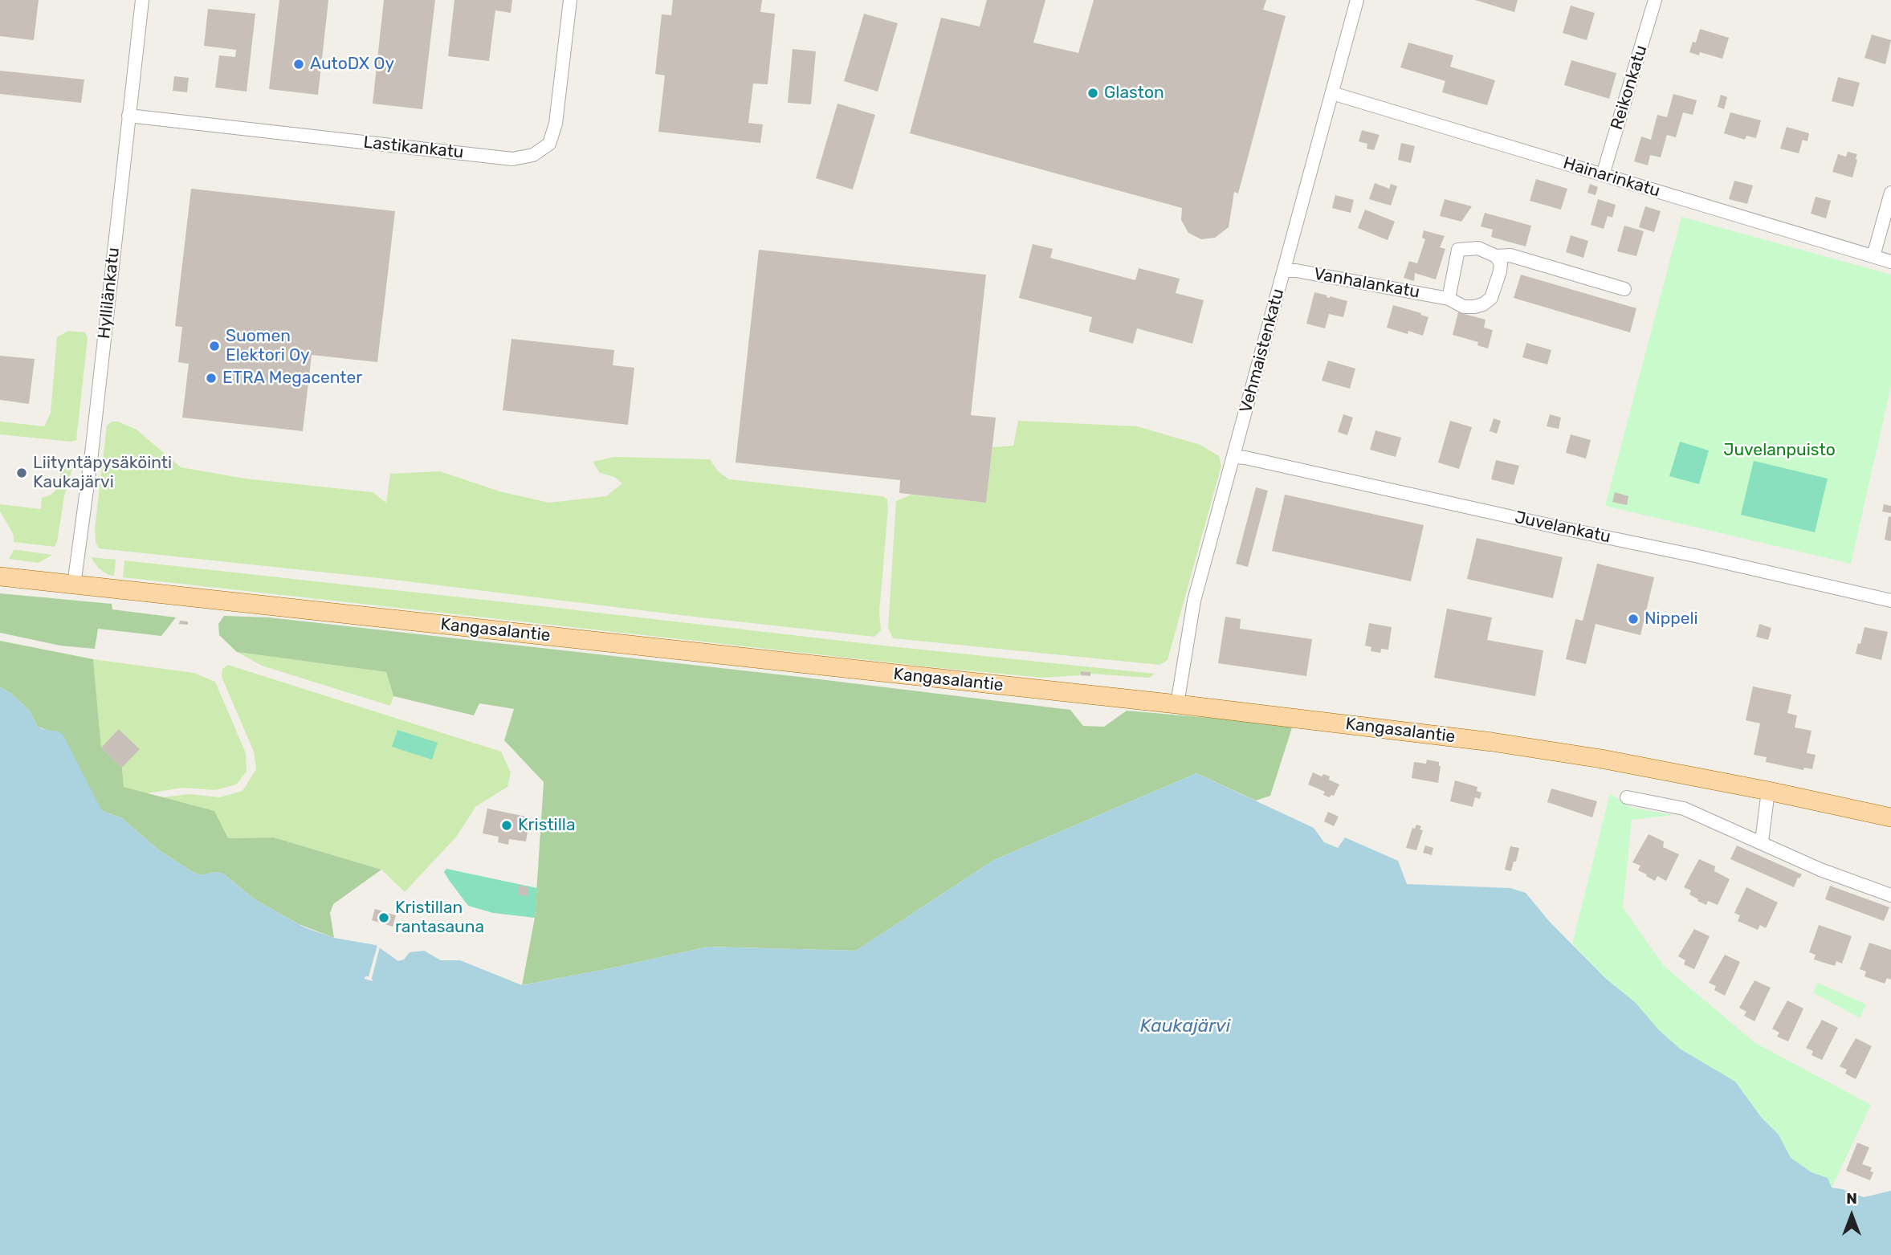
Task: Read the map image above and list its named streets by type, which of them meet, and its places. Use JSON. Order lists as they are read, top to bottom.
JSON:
{
  "streets": {
    "main road": ["Kangasalantie"],
    "street": [
      "Reikonkatu",
      "Lastikankatu",
      "Hainarinkatu",
      "Vanhalankatu",
      "Hyllilänkatu",
      "Vehmaistenkatu",
      "Juvelankatu"
    ]
  },
  "crossings": [
    ["Reikonkatu", "Hainarinkatu"],
    ["Lastikankatu", "Hyllilänkatu"],
    ["Hainarinkatu", "Vehmaistenkatu"],
    ["Vanhalankatu", "Vehmaistenkatu"],
    ["Hyllilänkatu", "Kangasalantie"],
    ["Vehmaistenkatu", "Juvelankatu"],
    ["Vehmaistenkatu", "Kangasalantie"]
  ],
  "water": ["Kaukajärvi"],
  "parks": ["Juvelanpuisto"],
  "places": [
    "AutoDX Oy",
    "Glaston",
    "Suomen Elektori Oy",
    "ETRA Megacenter",
    "Liityntäpysäköinti Kaukajärvi",
    "Nippeli",
    "Kristilla",
    "Kristillan rantasauna"
  ],
  "north": "top"
}
